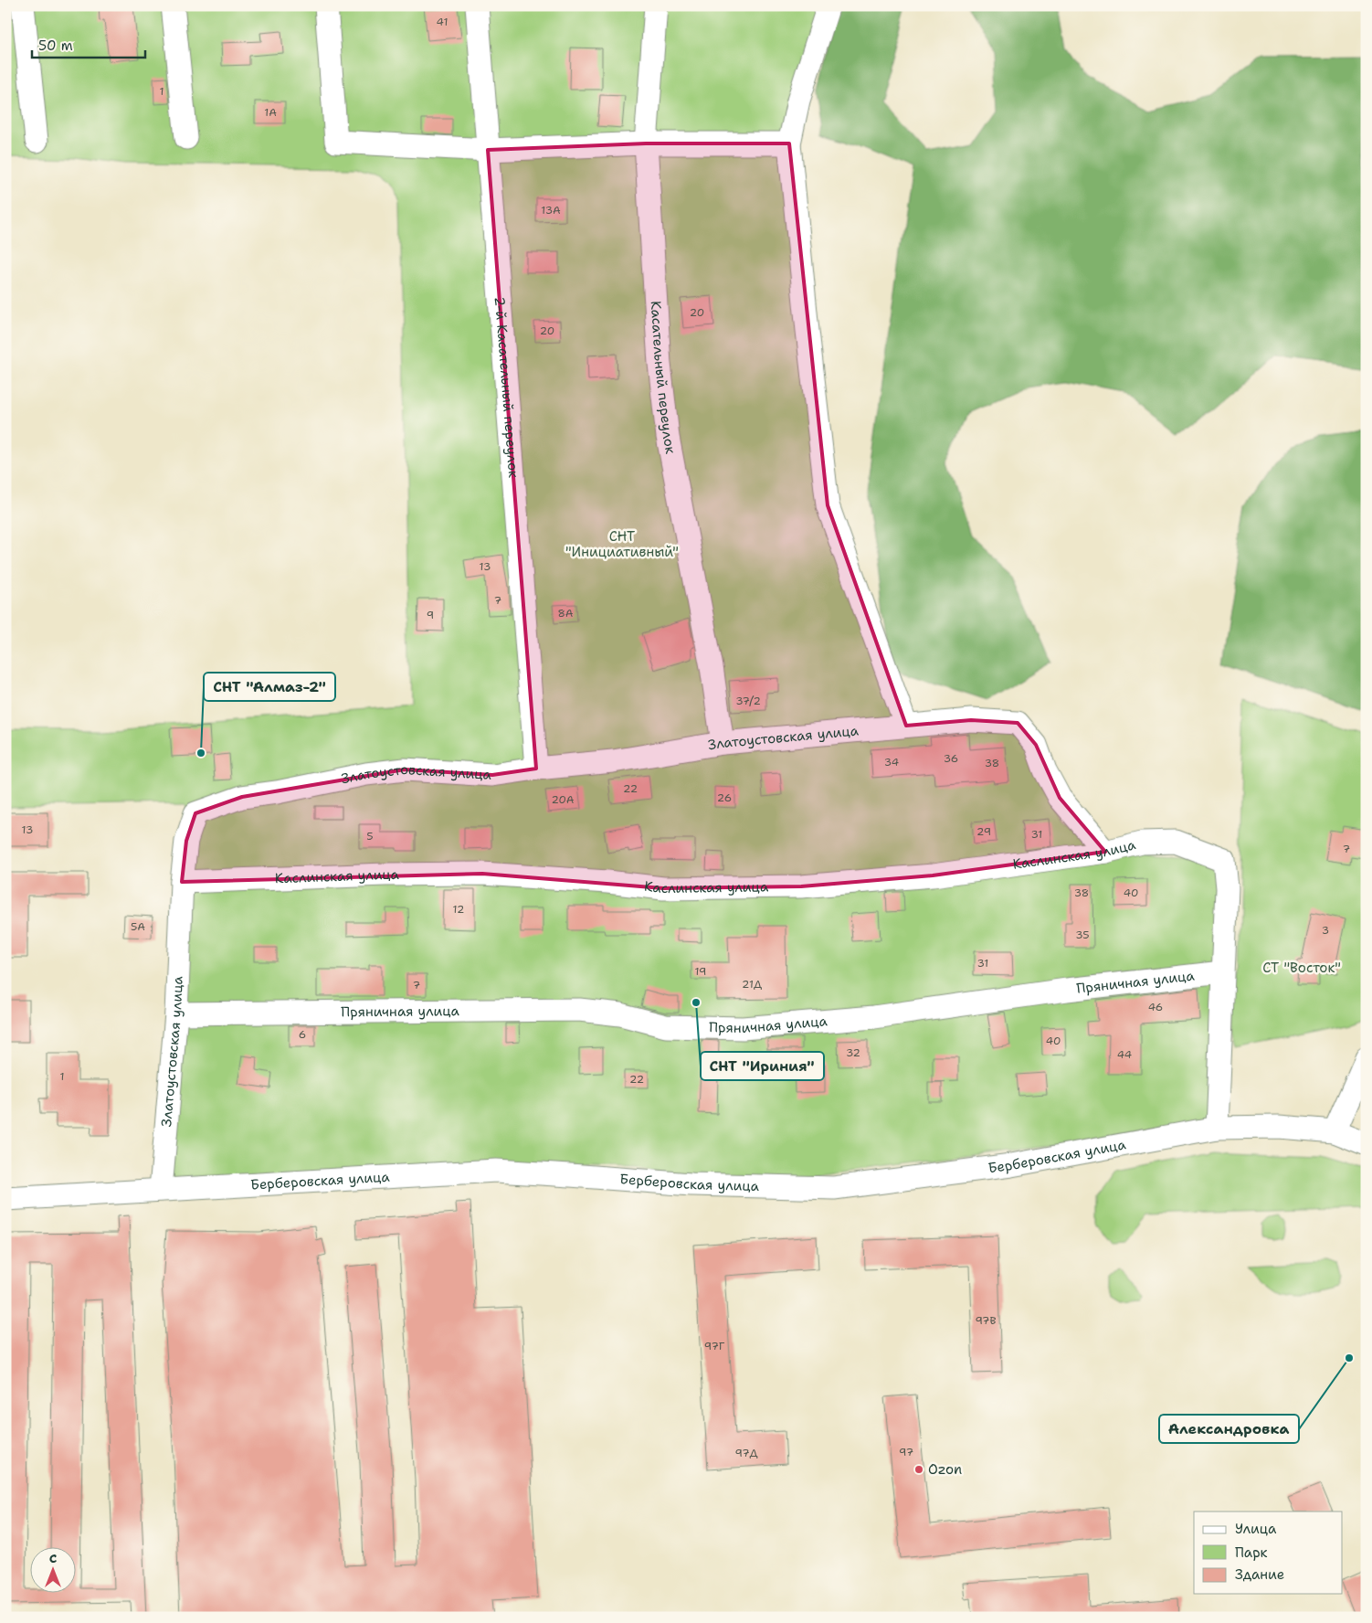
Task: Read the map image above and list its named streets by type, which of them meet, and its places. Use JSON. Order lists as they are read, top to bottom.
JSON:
{
  "streets": {
    "street": [
      "Касательный переулок",
      "2-й Касательный переулок",
      "Златоустовская улица",
      "Каслинская улица",
      "Пряничная улица",
      "Берберовская улица"
    ]
  },
  "crossings": [
    ["Касательный переулок", "Златоустовская улица"],
    ["2-й Касательный переулок", "Златоустовская улица"],
    ["Златоустовская улица", "Каслинская улица"],
    ["Златоустовская улица", "Пряничная улица"],
    ["Златоустовская улица", "Берберовская улица"],
    ["Каслинская улица", "Пряничная улица"]
  ],
  "parks": ["СНТ \"Инициативный\"", "СТ \"Восток\""],
  "places": [
    "СНТ \"Алмаз-2\"",
    "СНТ \"Ириния\"",
    "Александровка",
    "Ozon"
  ],
  "house_numbers": [
    "41",
    "1",
    "1А",
    "13А",
    "20",
    "20",
    "13",
    "7",
    "8А",
    "9",
    "37/2",
    "36",
    "34",
    "38",
    "22",
    "26",
    "20А",
    "13",
    "29",
    "31",
    "5",
    "7",
    "38",
    "40",
    "12",
    "5А",
    "3",
    "35",
    "31",
    "19",
    "21Д",
    "7",
    "46",
    "6",
    "40",
    "32",
    "44",
    "1",
    "22",
    "97В",
    "97Г",
    "97",
    "97Д"
  ],
  "legend": ["Улица", "Парк", "Здание"],
  "scale_bar": "50 m",
  "north": "top"
}
